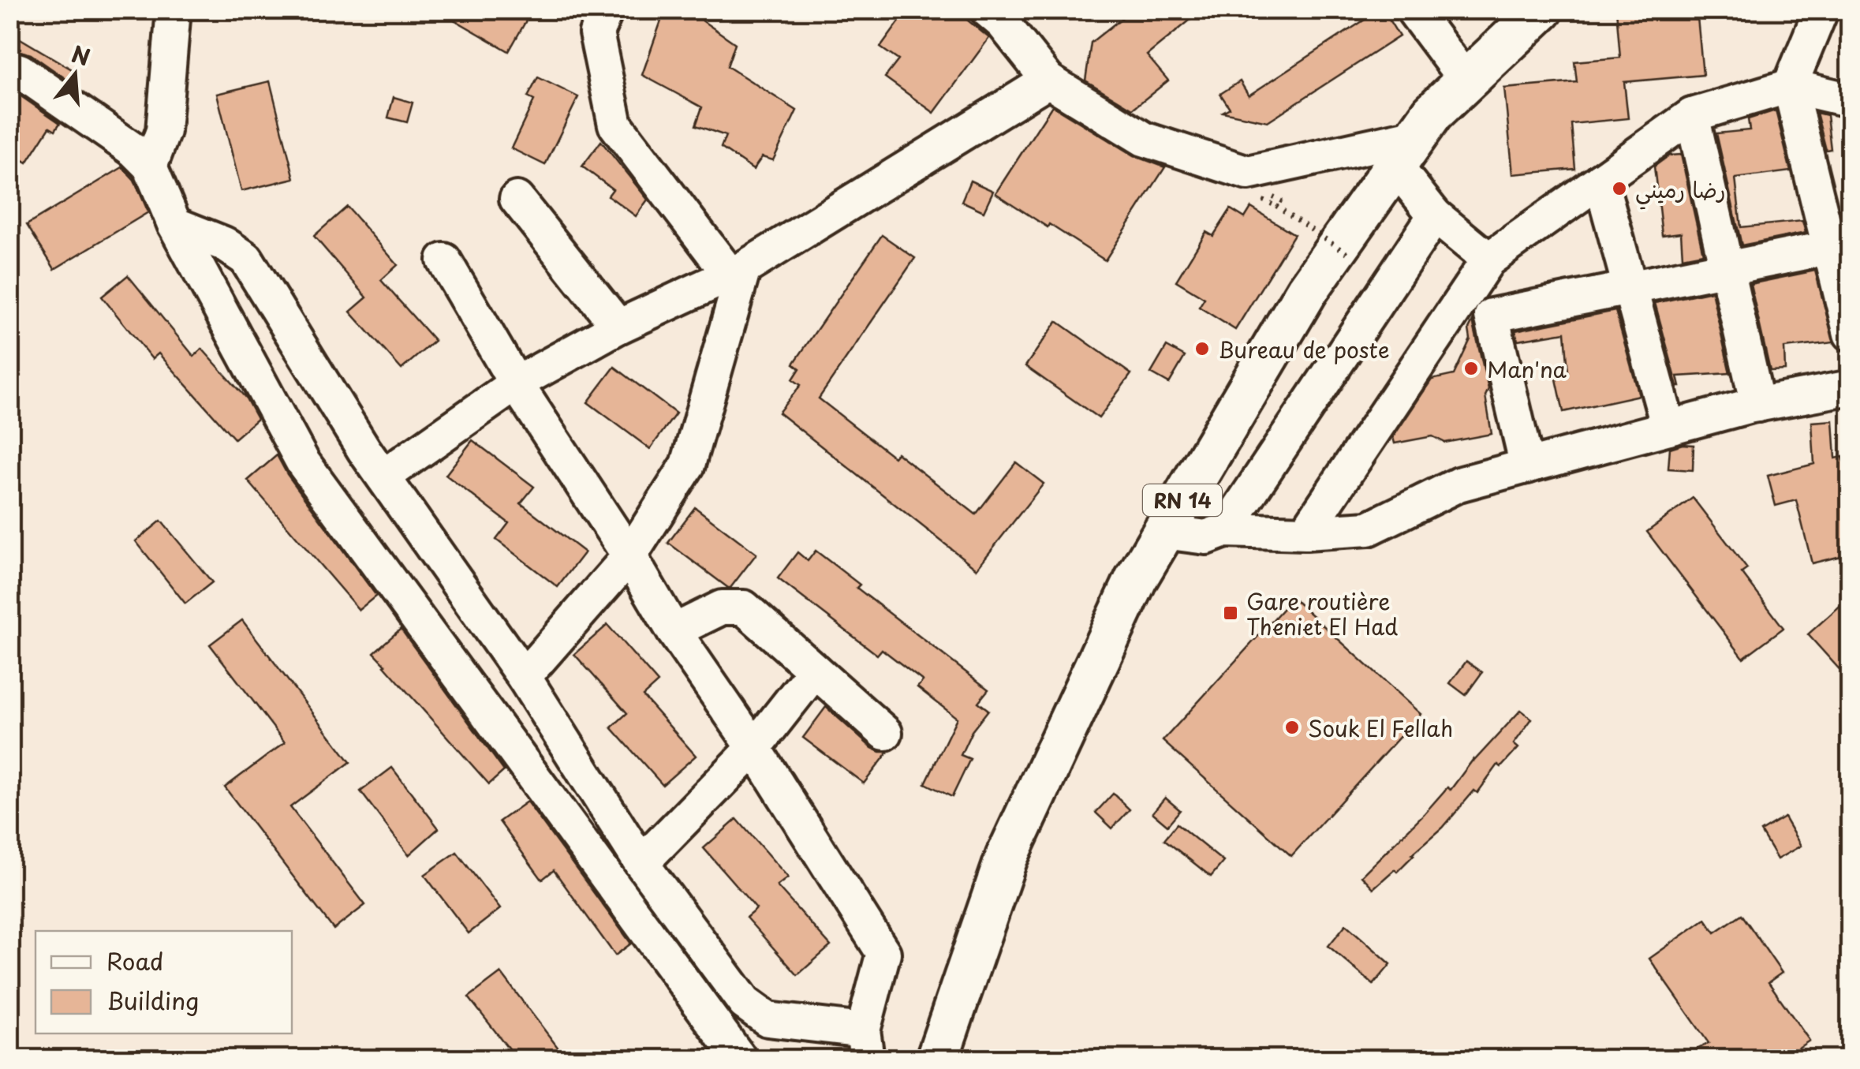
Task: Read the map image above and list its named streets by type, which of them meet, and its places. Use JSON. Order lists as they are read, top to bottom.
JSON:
{
  "streets": {
    "main road": ["RN 14"]
  },
  "places": {
    "other": [
      "رضا رميني",
      "Bureau de poste",
      "Man'na",
      "Souk El Fellah"
    ],
    "transit": ["Gare routière Theniet El Had"]
  },
  "legend": ["Road", "Building"],
  "north": "top"
}
